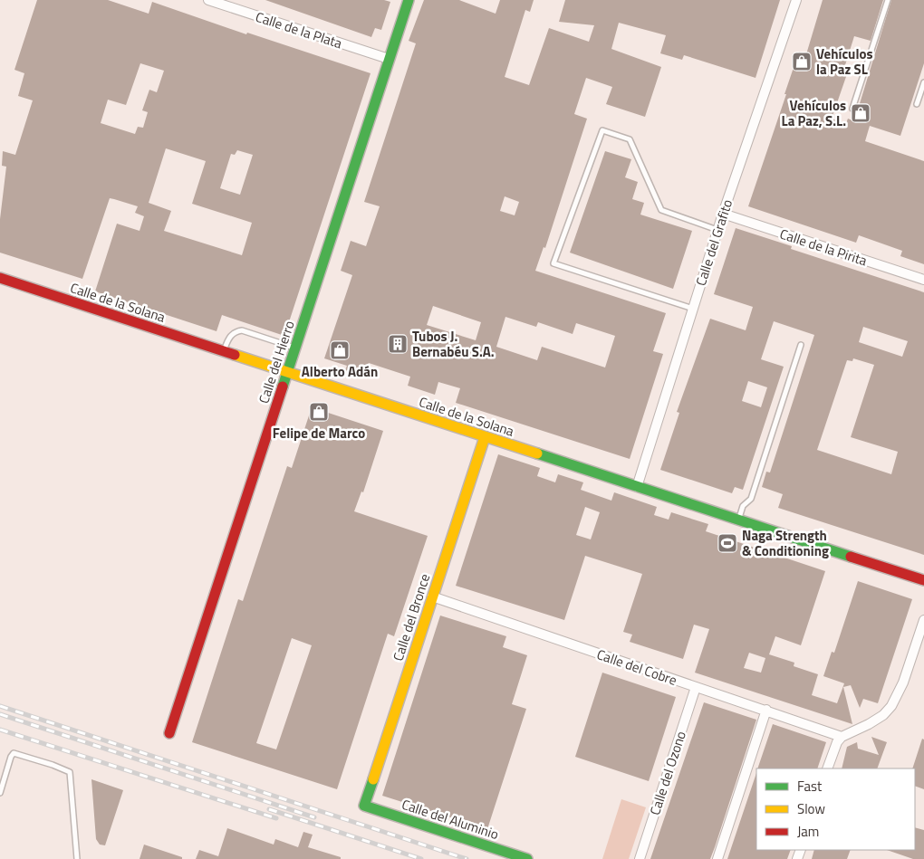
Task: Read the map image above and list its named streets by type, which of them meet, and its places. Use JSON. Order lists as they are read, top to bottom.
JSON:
{
  "streets": {
    "street": [
      "Calle de la Plata",
      "Calle del Grafito",
      "Calle de la Pirita",
      "Calle de la Solana",
      "Calle del Hierro",
      "Calle del Bronce",
      "Calle del Cobre",
      "Calle del Ozono",
      "Calle del Aluminio"
    ]
  },
  "crossings": [
    ["Calle de la Plata", "Calle del Hierro"],
    ["Calle del Grafito", "Calle de la Pirita"],
    ["Calle del Grafito", "Calle de la Solana"],
    ["Calle de la Solana", "Calle del Hierro"],
    ["Calle de la Solana", "Calle del Bronce"],
    ["Calle del Bronce", "Calle del Cobre"],
    ["Calle del Bronce", "Calle del Aluminio"],
    ["Calle del Cobre", "Calle del Ozono"]
  ],
  "places": {
    "shop": [
      "Vehículos la Paz SL",
      "Vehículos La Paz, S.L.",
      "Alberto Adán",
      "Felipe de Marco"
    ],
    "building": ["Tubos J. Bernabéu S.A."],
    "sports": ["Naga Strength & Conditioning"]
  },
  "legend": ["Fast", "Slow", "Jam"]
}
